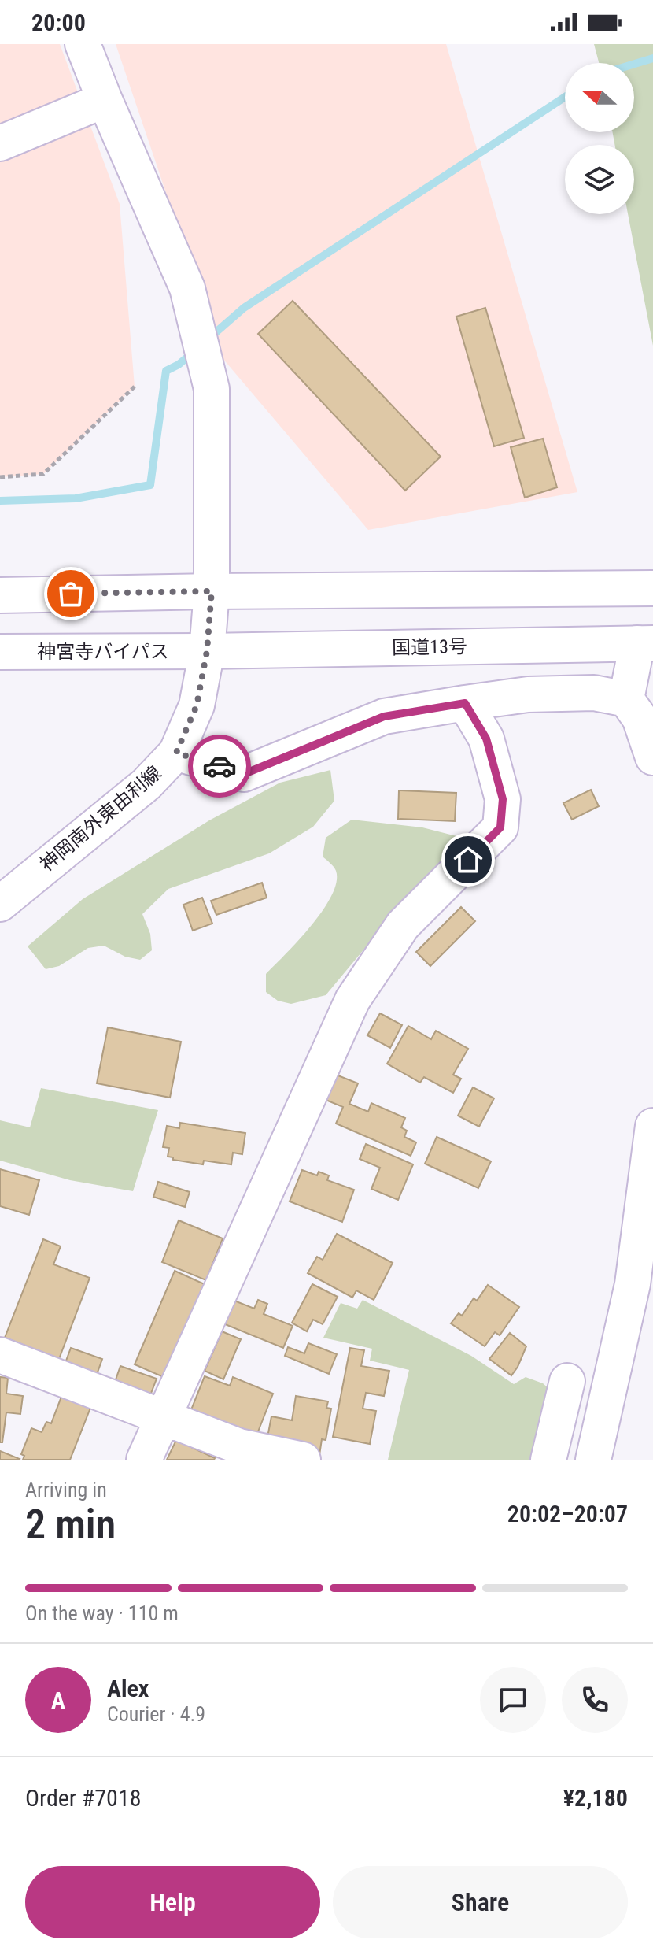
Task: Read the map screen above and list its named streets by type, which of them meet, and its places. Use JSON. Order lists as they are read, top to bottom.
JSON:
{
  "streets": {
    "main road": ["国道13号", "神宮寺バイパス", "神岡南外東由利線"]
  },
  "crossings": [
    ["国道13号", "神宮寺バイパス"],
    ["国道13号", "神岡南外東由利線"],
    ["神宮寺バイパス", "神岡南外東由利線"]
  ],
  "north": "left",
  "page": {
    "status": "20:00",
    "heading": ["2 min", "Arriving in", "20:02–20:07"],
    "panel": [
      "Alex",
      "Courier · 4.9",
      "Order #7018",
      "¥2,180"
    ],
    "bar": "On the way · 110 m",
    "round": "A",
    "buttons": ["Help", "Share"]
  }
}
